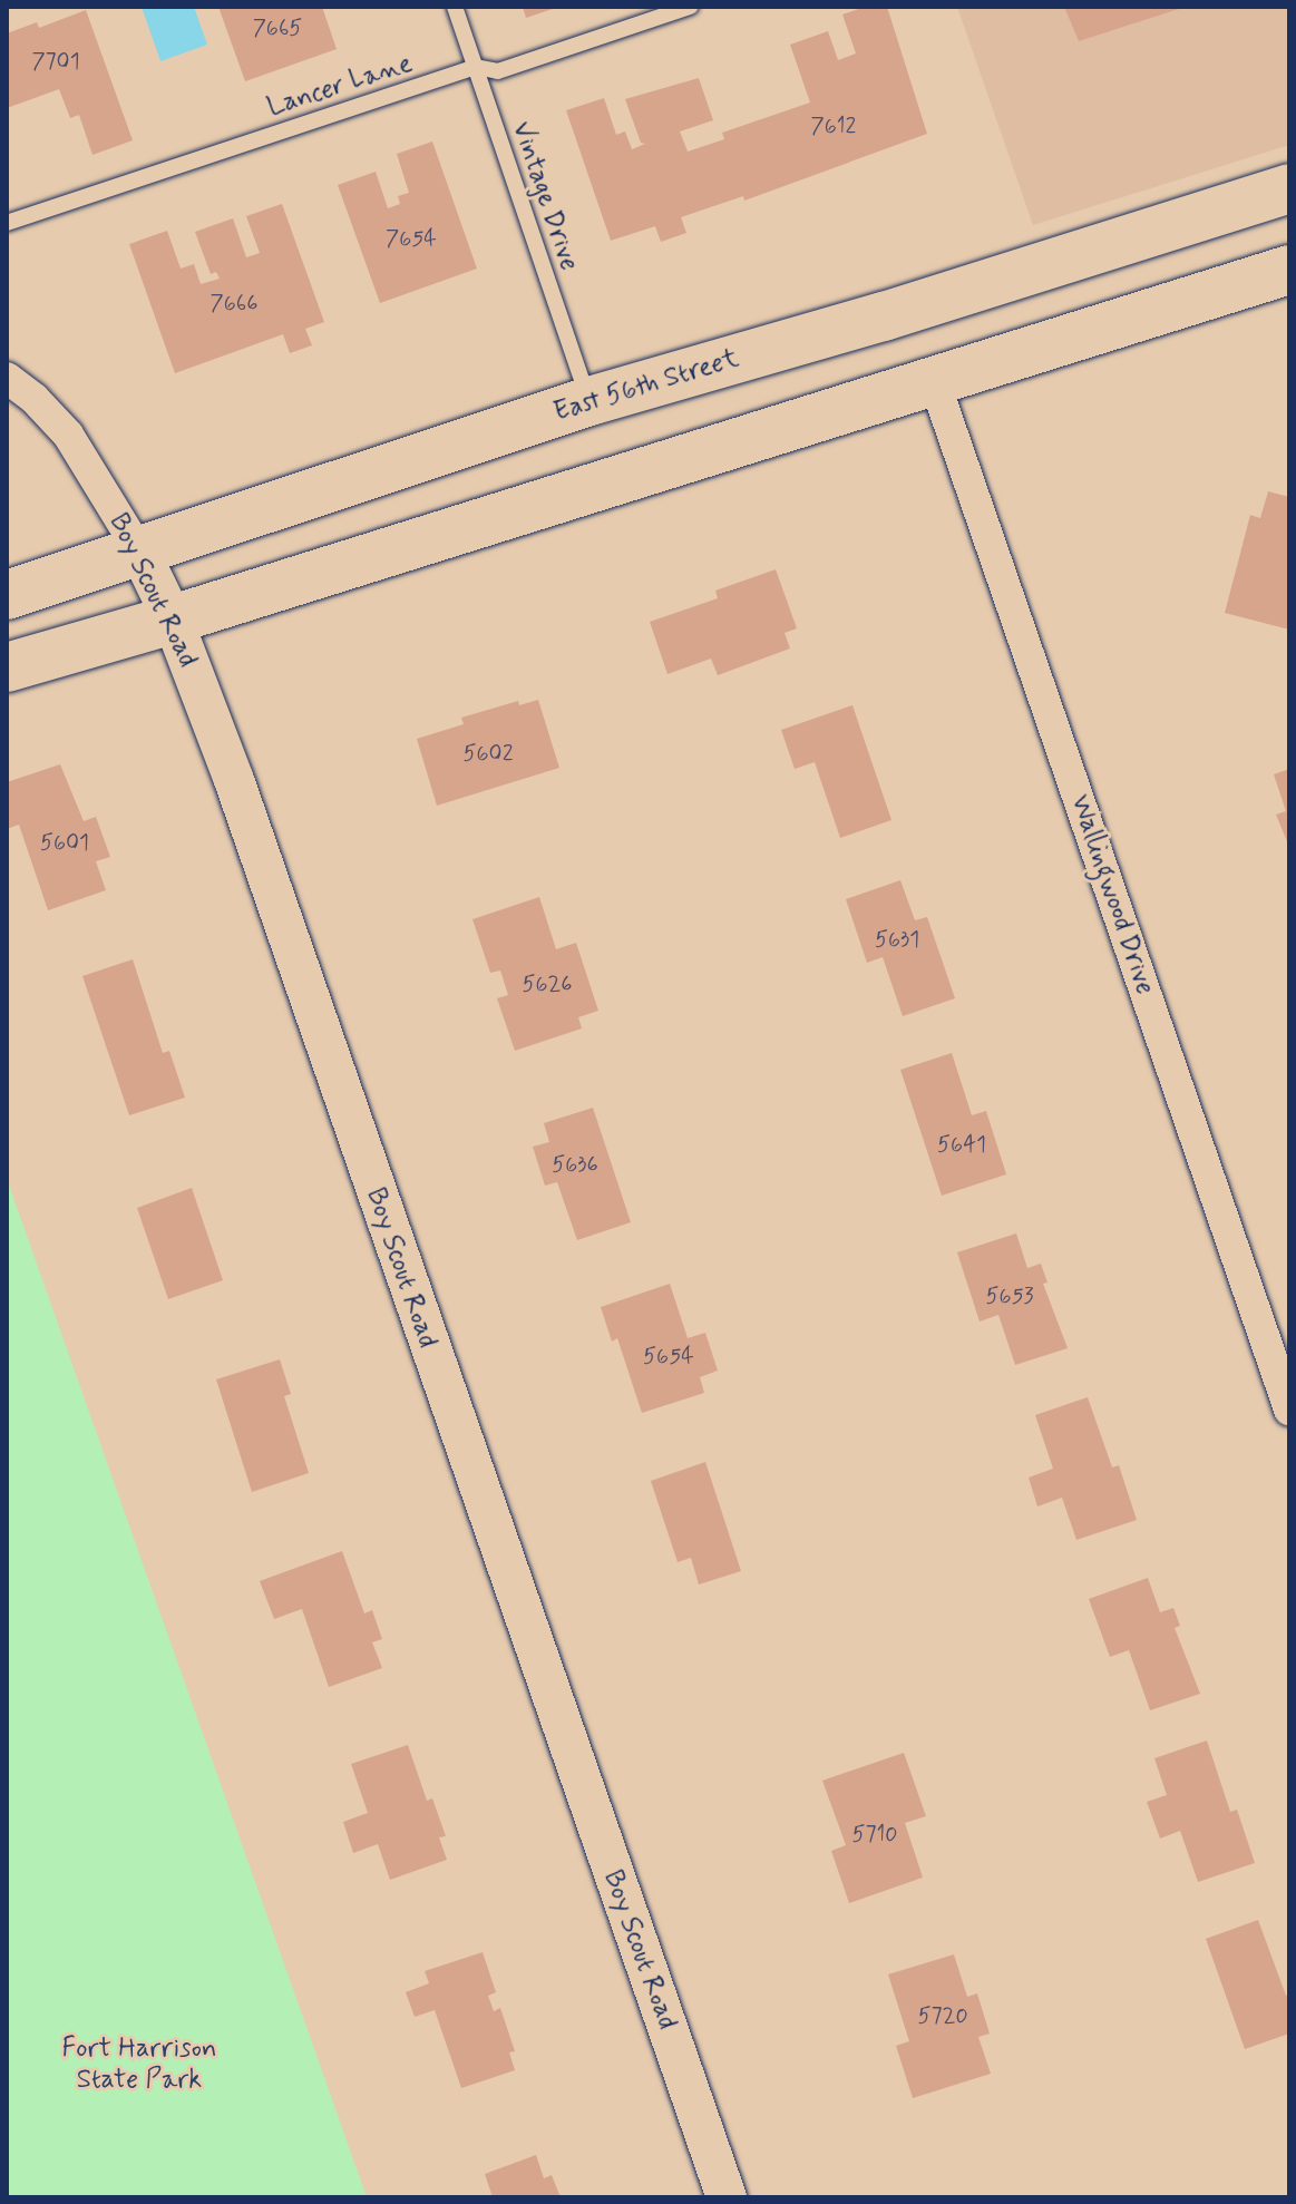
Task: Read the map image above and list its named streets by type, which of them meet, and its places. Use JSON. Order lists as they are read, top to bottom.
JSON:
{
  "streets": {
    "main road": ["East 56th Street"],
    "street": ["Boy Scout Road", "Wallingwood Drive"],
    "lane": ["Lancer Lane", "Vintage Drive"]
  },
  "crossings": [
    ["Lancer Lane", "Vintage Drive"],
    ["Vintage Drive", "East 56th Street"],
    ["East 56th Street", "Boy Scout Road"]
  ],
  "parks": ["Fort Harrison State Park"],
  "house_numbers": [
    "7665",
    "7701",
    "7612",
    "7654",
    "7666",
    "5602",
    "5601",
    "5631",
    "5626",
    "5641",
    "5636",
    "5653",
    "5654",
    "5710",
    "5720"
  ]
}
